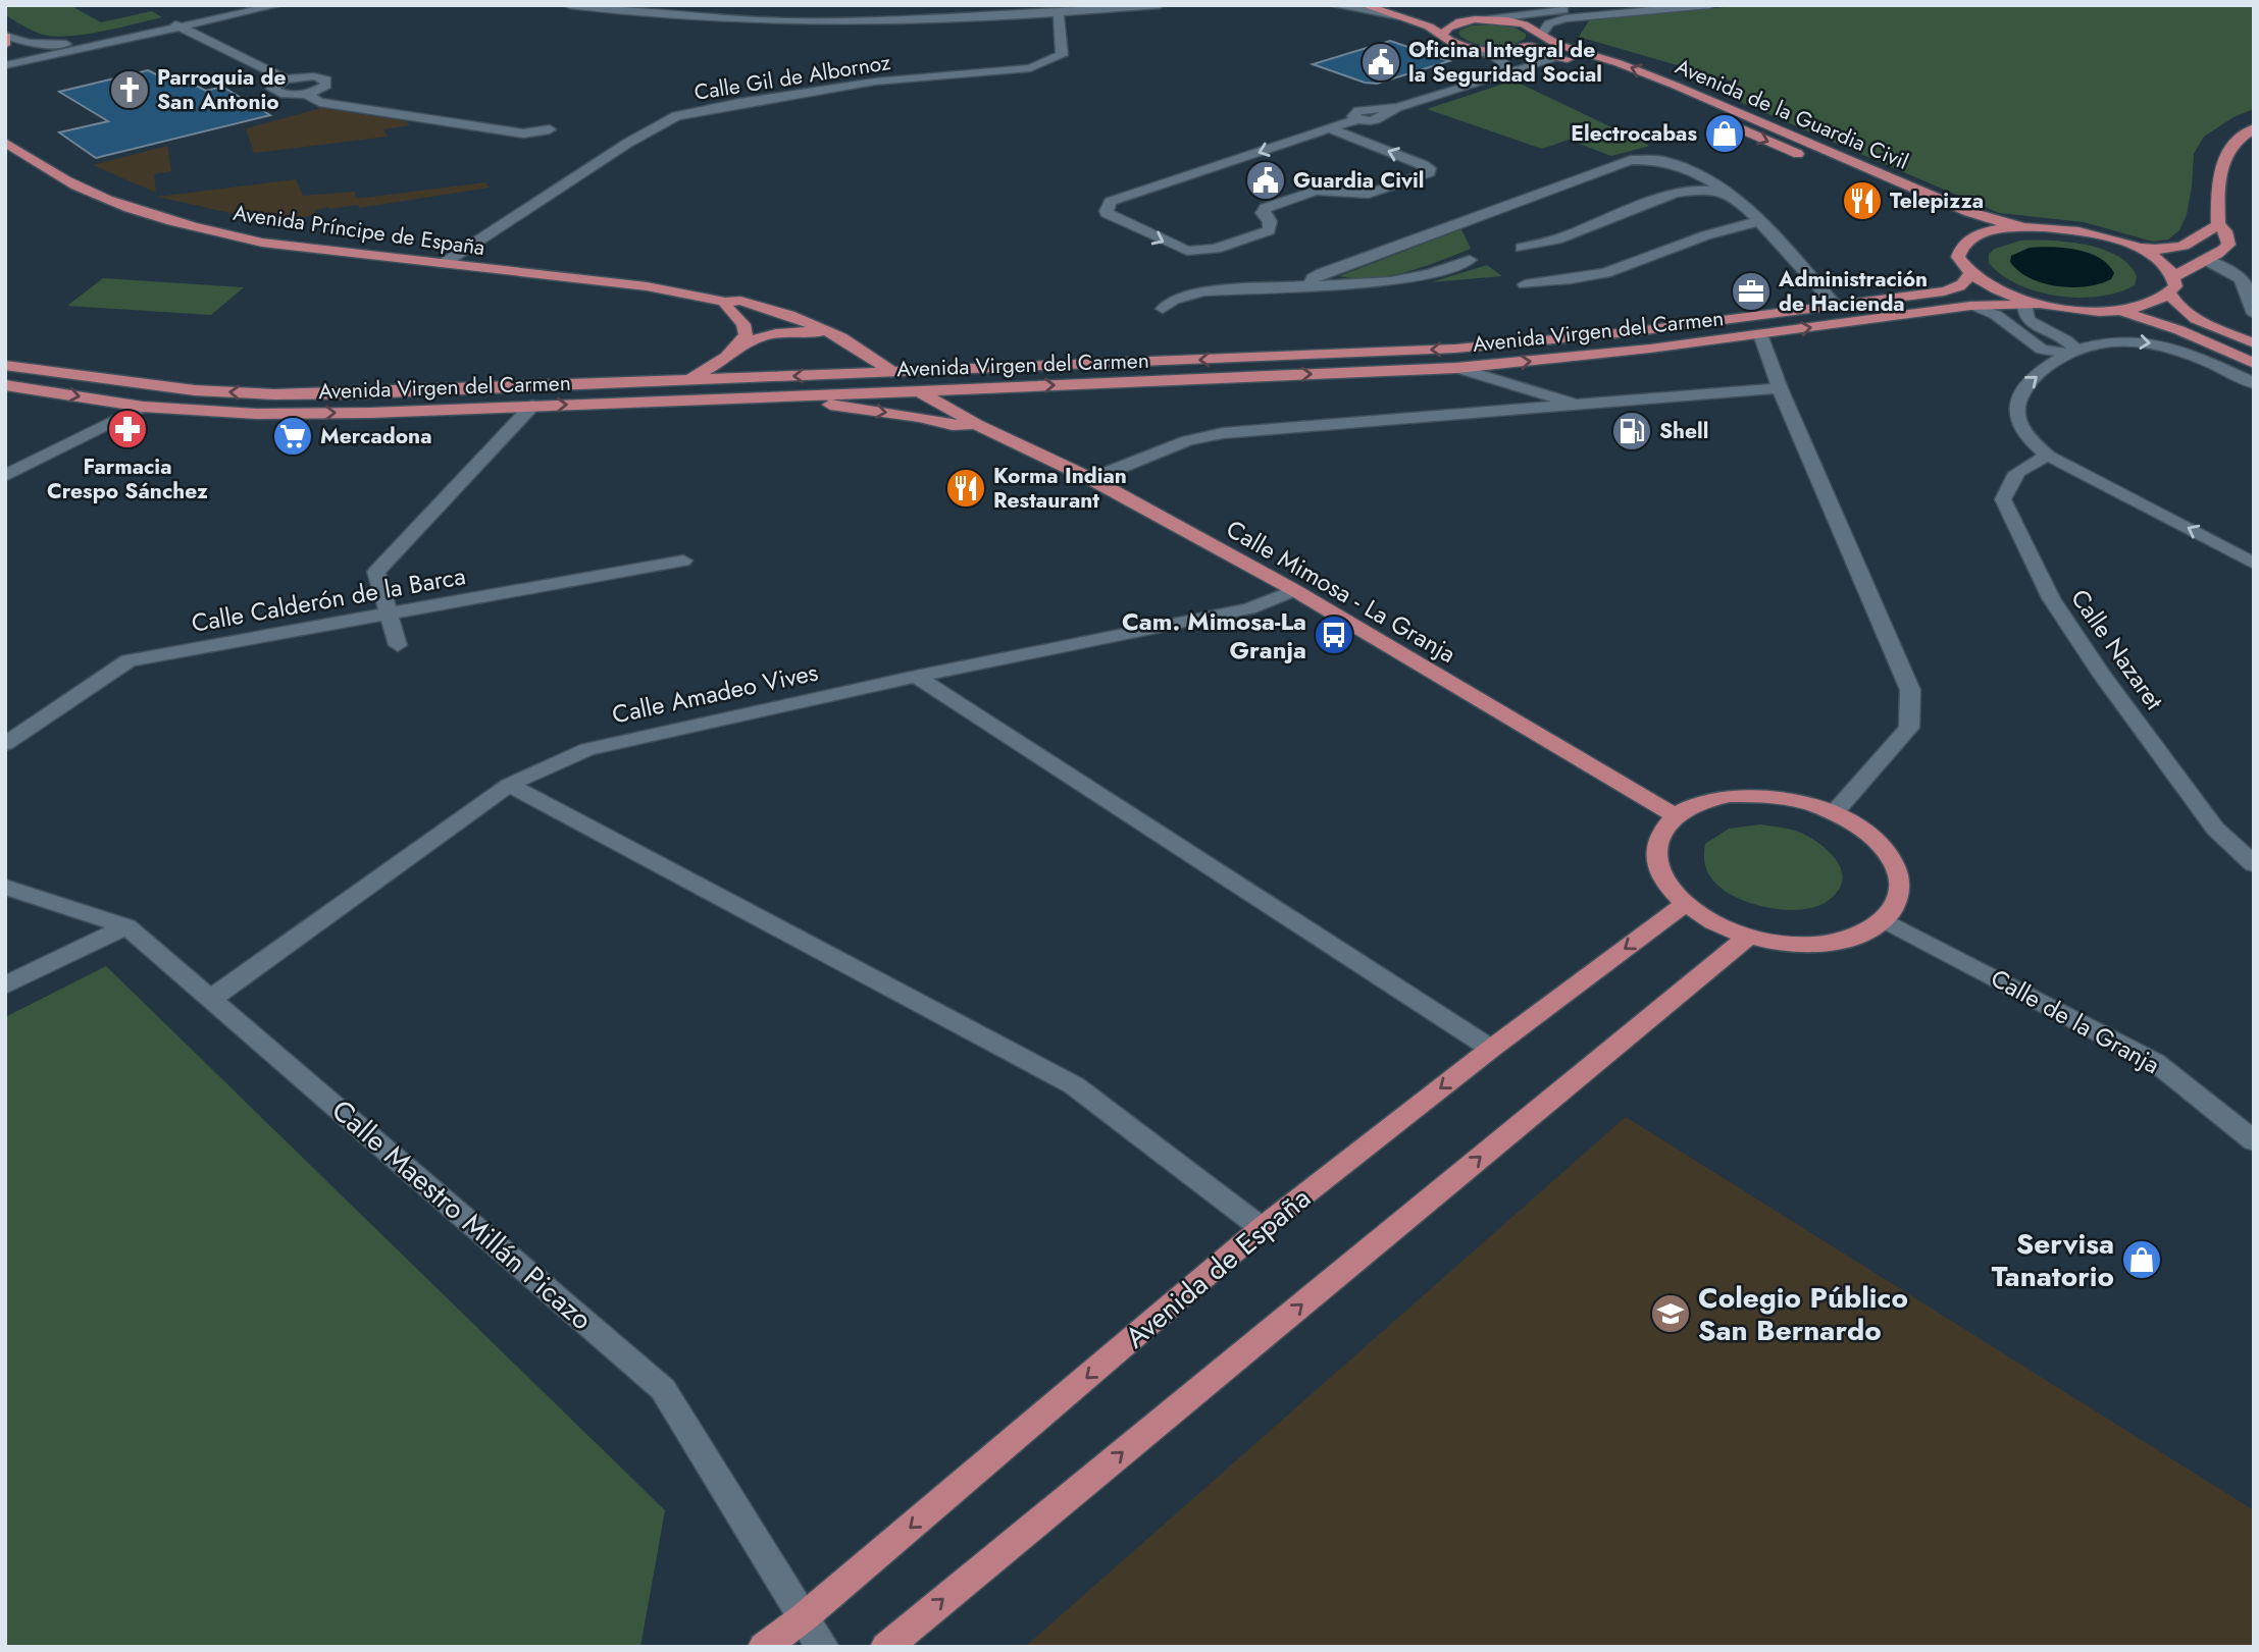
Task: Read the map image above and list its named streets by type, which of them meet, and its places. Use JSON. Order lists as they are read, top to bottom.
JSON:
{
  "streets": {
    "main road": [
      "Avenida de la Guardia Civil",
      "Avenida Príncipe de España",
      "Avenida Virgen del Carmen",
      "Calle Mimosa - La Granja",
      "Avenida de España"
    ],
    "street": [
      "Calle Gil de Albornoz",
      "Calle Calderón de la Barca",
      "Calle Nazaret",
      "Calle Amadeo Vives",
      "Calle de la Granja",
      "Calle Maestro Millán Picazo"
    ]
  },
  "crossings": [
    ["Calle Gil de Albornoz", "Avenida Príncipe de España"],
    ["Avenida Príncipe de España", "Calle Mimosa - La Granja"],
    ["Avenida Virgen del Carmen", "Calle Mimosa - La Granja"],
    ["Calle Mimosa - La Granja", "Calle Amadeo Vives"],
    ["Calle Mimosa - La Granja", "Calle de la Granja"],
    ["Calle Mimosa - La Granja", "Avenida de España"],
    ["Calle Amadeo Vives", "Calle Maestro Millán Picazo"],
    ["Calle de la Granja", "Avenida de España"],
    ["Calle Maestro Millán Picazo", "Avenida de España"]
  ],
  "places": {
    "public building": ["Oficina Integral de la Seguridad Social", "Guardia Civil"],
    "church": ["Parroquia de San Antonio"],
    "shop": ["Electrocabas", "Servisa Tanatorio"],
    "restaurant": ["Telepizza", "Korma Indian Restaurant"],
    "office": ["Administración de Hacienda"],
    "pharmacy": ["Farmacia Crespo Sánchez"],
    "fuel station": ["Shell"],
    "supermarket": ["Mercadona"],
    "bus stop": ["Cam. Mimosa-La Granja"],
    "school or university": ["Colegio Público San Bernardo"]
  }
}
